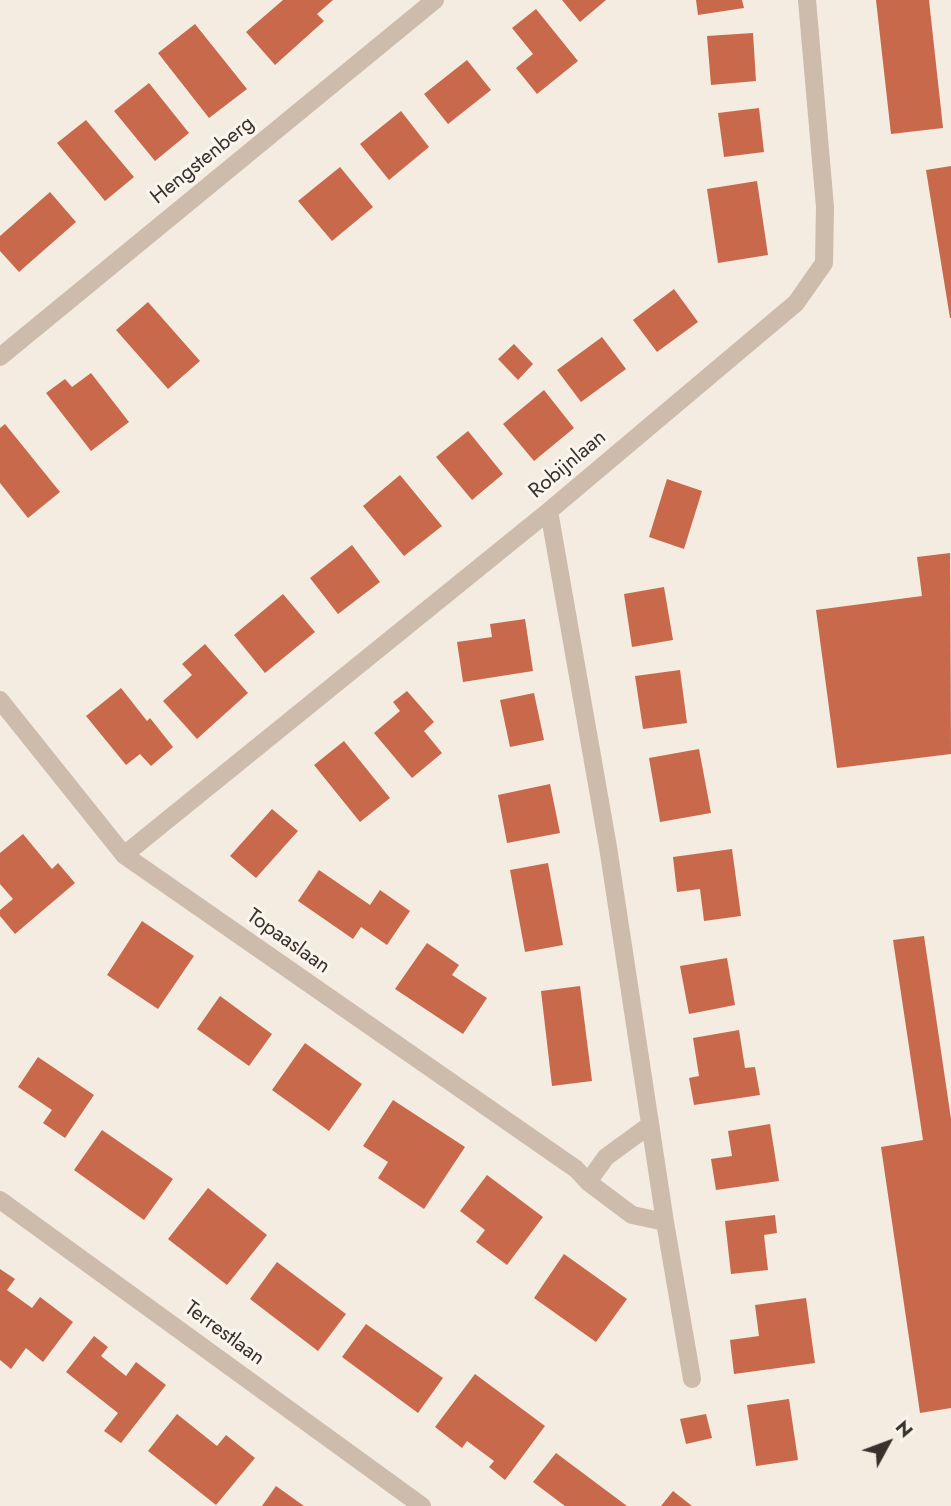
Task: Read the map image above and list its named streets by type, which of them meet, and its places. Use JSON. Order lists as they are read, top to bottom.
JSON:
{
  "streets": {
    "street": [
      "Hengstenberg",
      "Robijnlaan",
      "Topaaslaan",
      "Terrestlaan"
    ]
  },
  "crossings": [
    ["Robijnlaan", "Topaaslaan"]
  ],
  "north": "top right"
}
